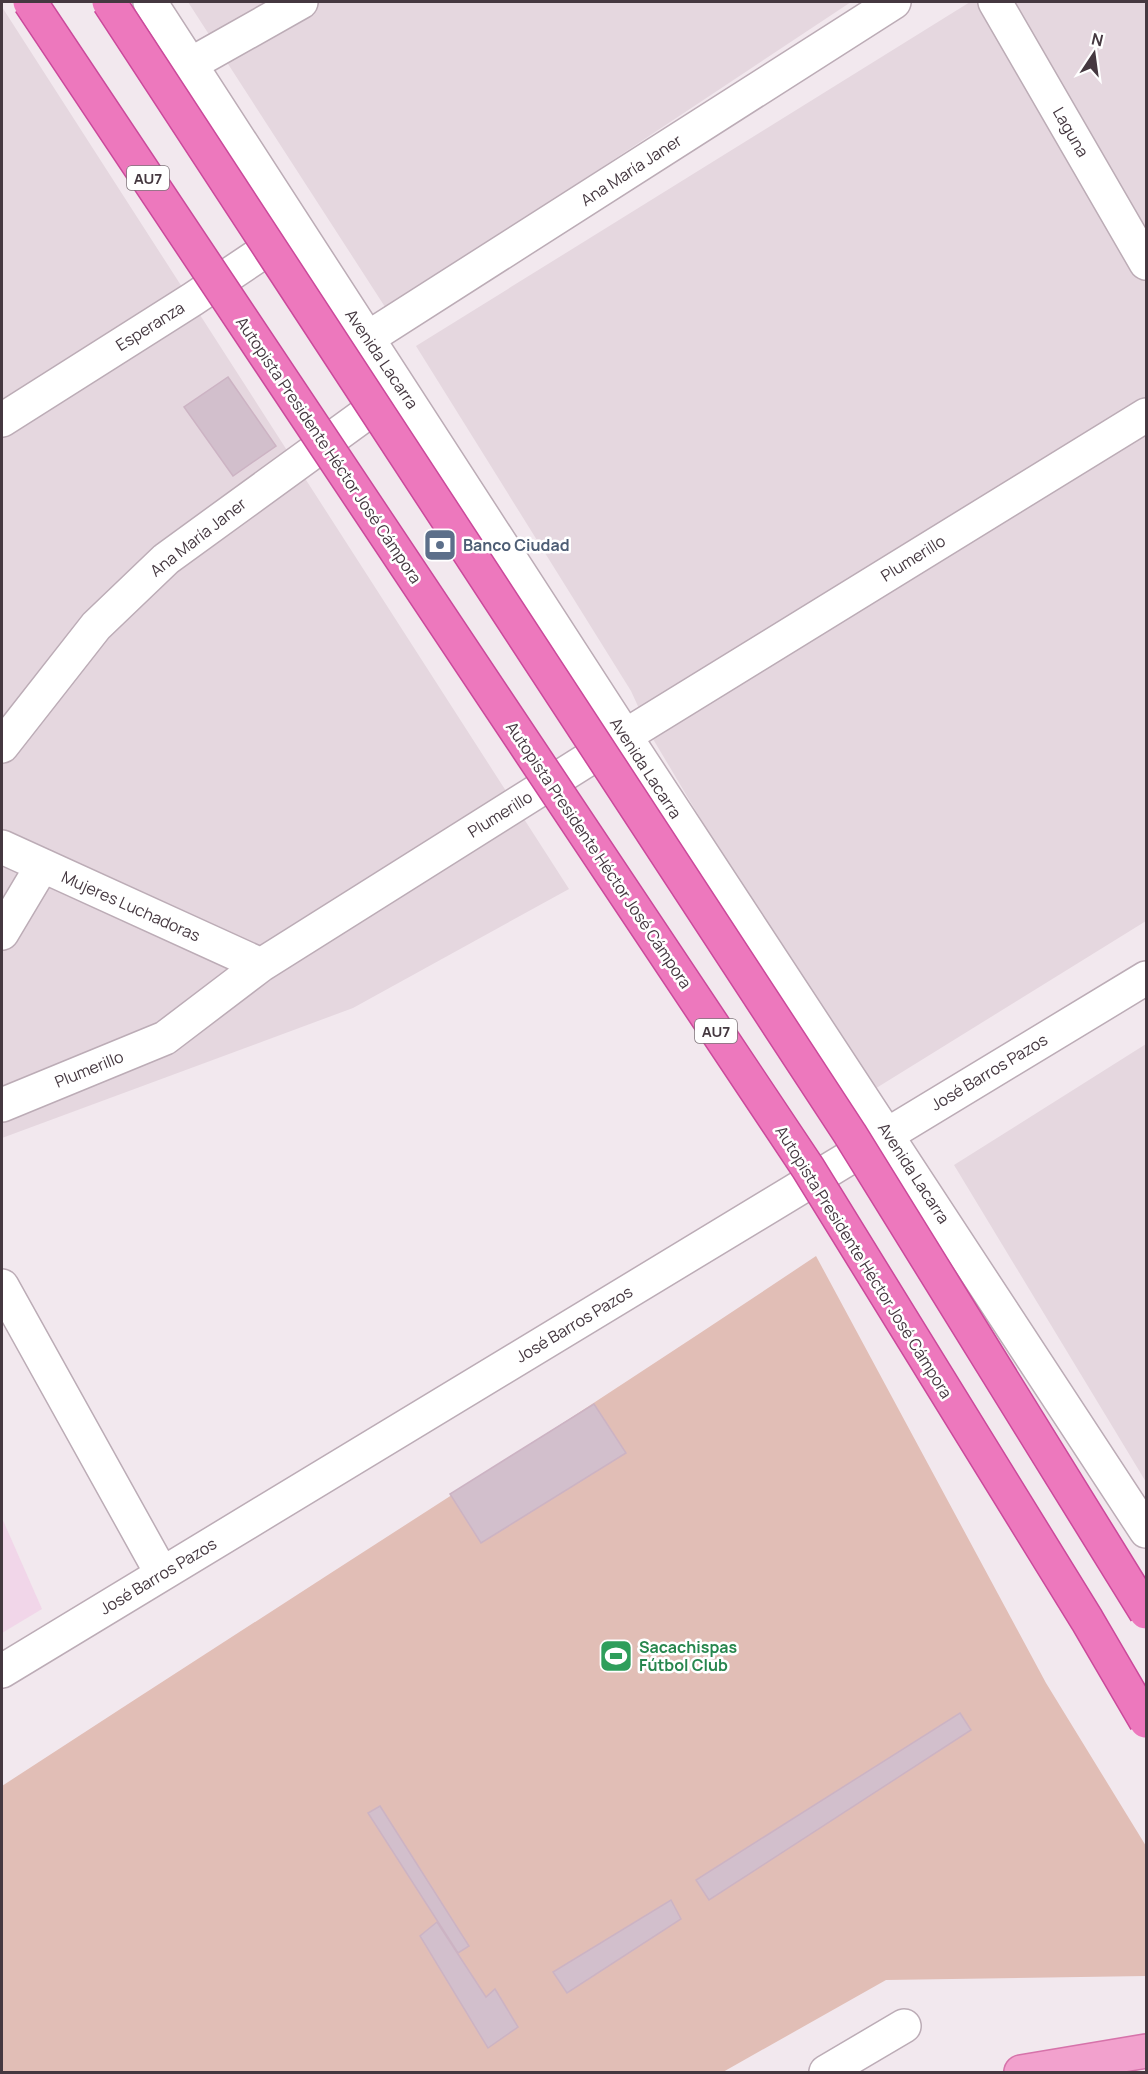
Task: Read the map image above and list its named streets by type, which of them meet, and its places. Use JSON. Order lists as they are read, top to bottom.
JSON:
{
  "streets": {
    "highway": ["AU7", "Autopista Presidente Héctor José Cámpora"],
    "street": [
      "Laguna",
      "Ana María Janer",
      "Esperanza",
      "Avenida Lacarra",
      "Plumerillo",
      "Mujeres Luchadoras",
      "José Barros Pazos"
    ]
  },
  "crossings": [
    ["Ana María Janer", "Avenida Lacarra"],
    ["Esperanza", "Avenida Lacarra"],
    ["Avenida Lacarra", "Plumerillo"],
    ["Avenida Lacarra", "José Barros Pazos"],
    ["Plumerillo", "Mujeres Luchadoras"]
  ],
  "places": {
    "bank": ["Banco Ciudad"],
    "sports": ["Sacachispas Fútbol Club"]
  },
  "north": "top"
}
